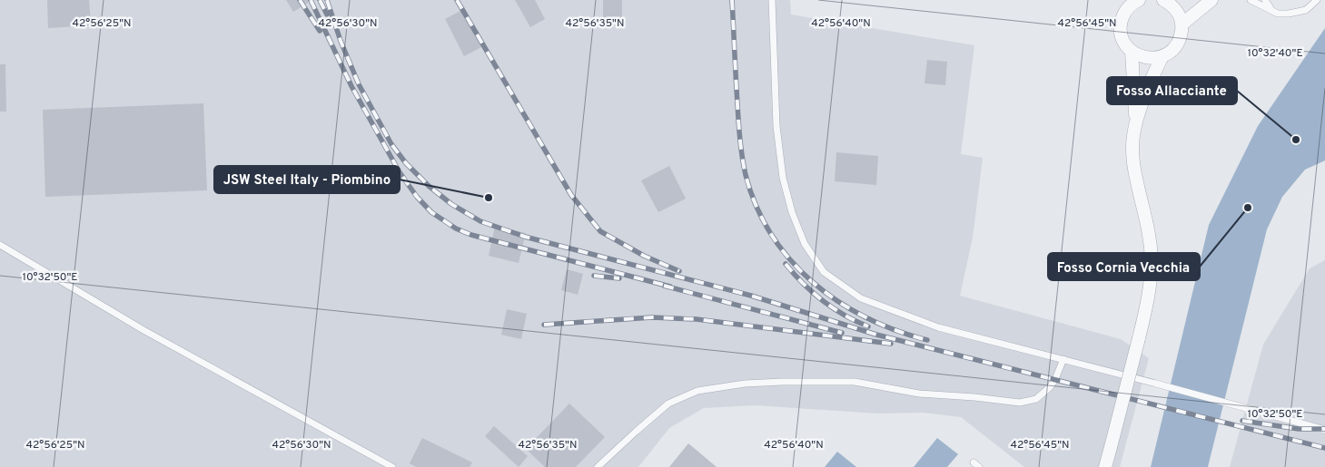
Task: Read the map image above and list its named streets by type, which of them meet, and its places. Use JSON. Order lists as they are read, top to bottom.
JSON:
{
  "places": ["Fosso Allacciante", "JSW Steel Italy - Piombino", "Fosso Cornia Vecchia"],
  "coordinates": [
    "42°56'25\"N",
    "42°56'30\"N",
    "42°56'35\"N",
    "42°56'40\"N",
    "42°56'45\"N",
    "10°32'40\"E",
    "10°32'50\"E"
  ]
}
